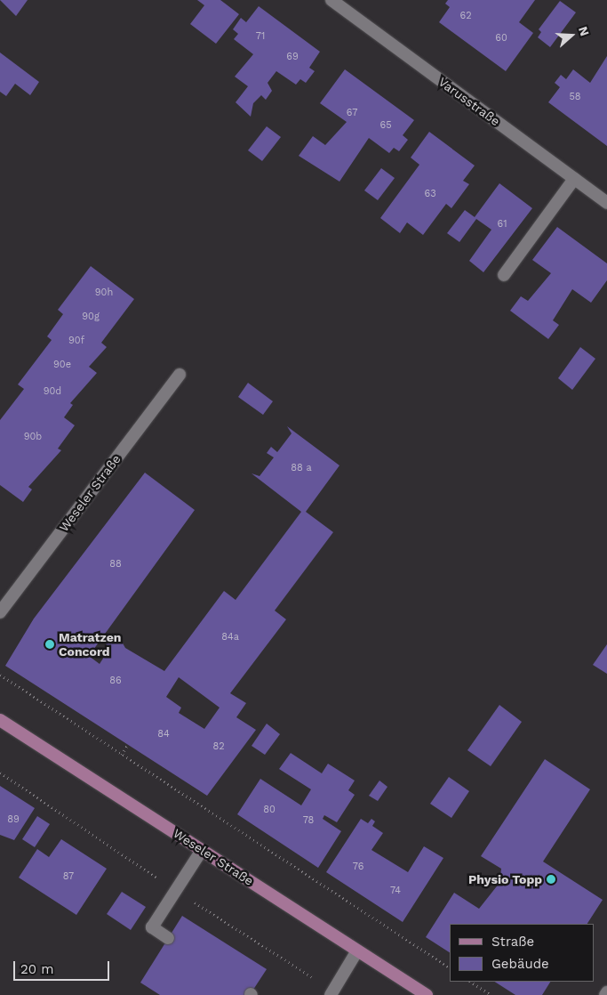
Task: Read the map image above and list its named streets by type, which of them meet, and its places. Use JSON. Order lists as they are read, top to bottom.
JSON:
{
  "streets": {
    "main road": ["Weseler Straße"],
    "street": ["Varusstraße"]
  },
  "places": ["Matratzen Concord", "Physio Topp"],
  "house_numbers": [
    "62",
    "71",
    "60",
    "69",
    "58",
    "67",
    "65",
    "63",
    "61",
    "90h",
    "90g",
    "90f",
    "90e",
    "90d",
    "90b",
    "88 a",
    "88",
    "84a",
    "86",
    "84",
    "82",
    "80",
    "89",
    "78",
    "76",
    "87",
    "74"
  ],
  "legend": ["Straße", "Gebäude"],
  "scale_bar": "20 m",
  "north": "right"
}
